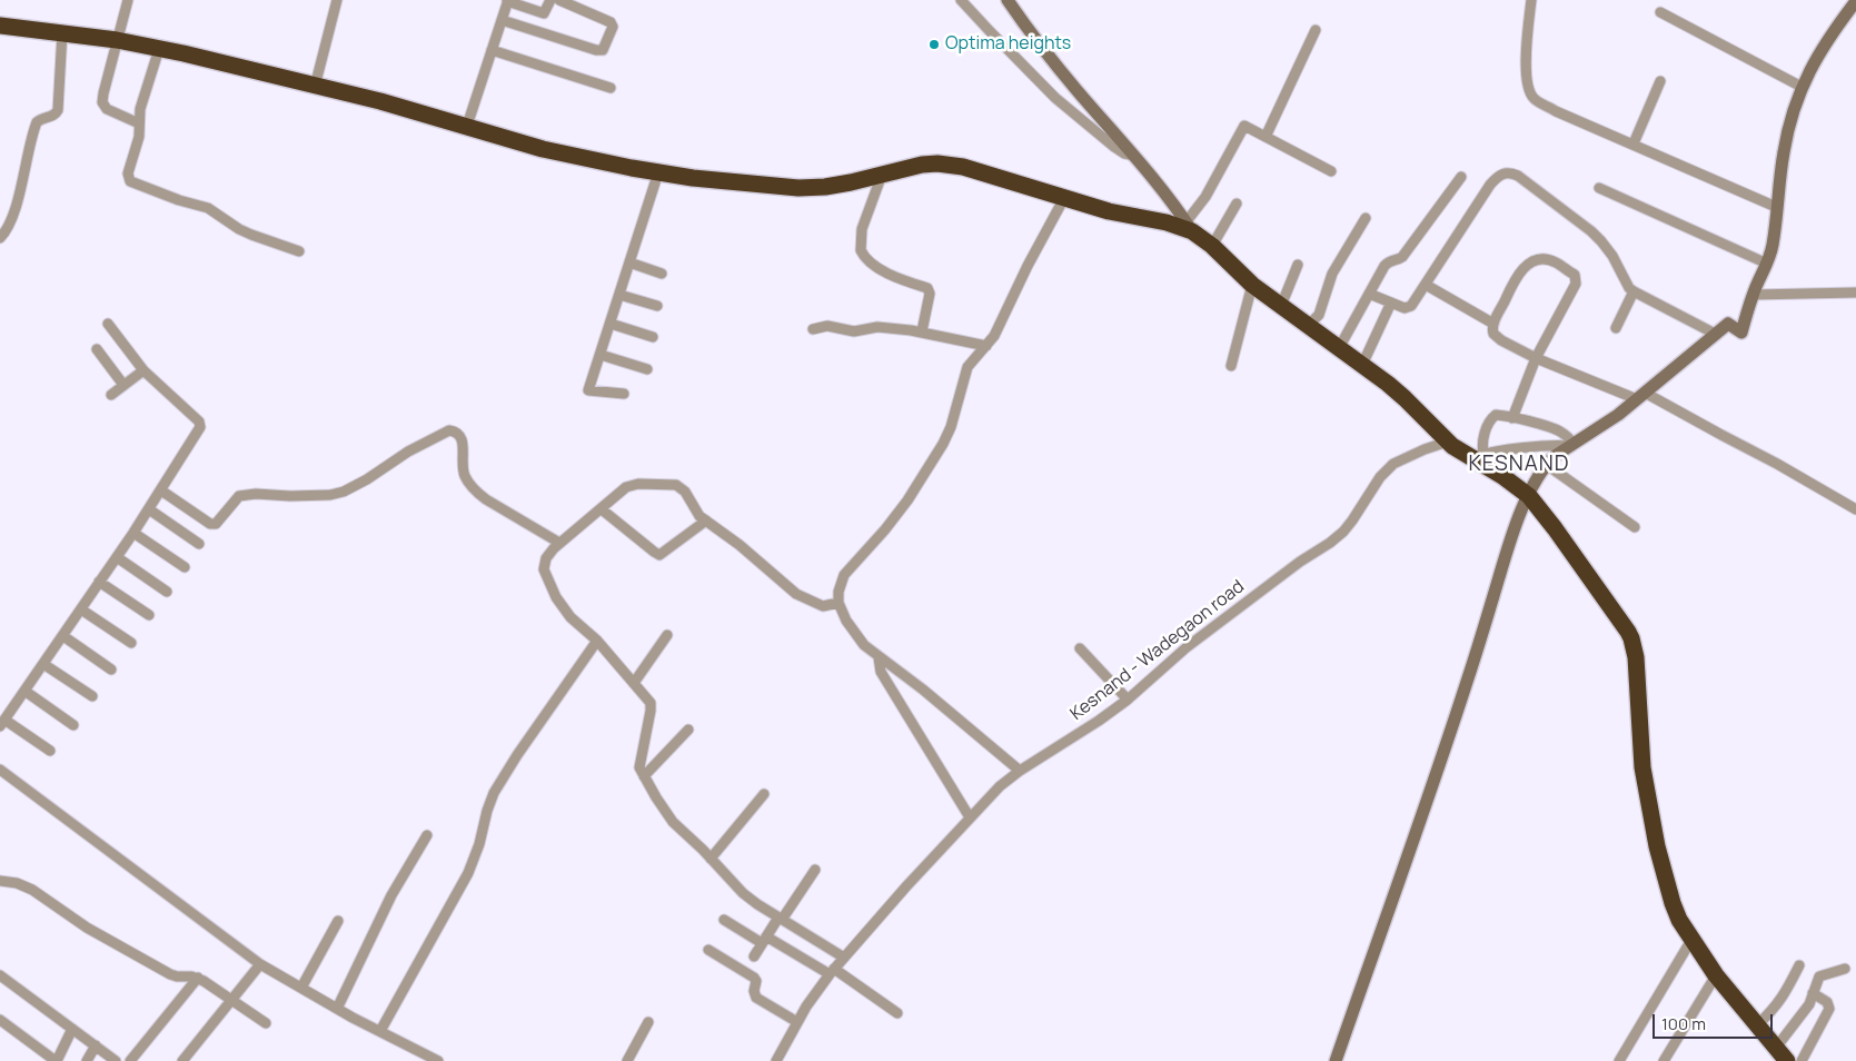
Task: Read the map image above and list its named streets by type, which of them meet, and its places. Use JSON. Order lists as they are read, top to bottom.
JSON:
{
  "streets": {
    "street": ["Kesnand - Wadegaon road"]
  },
  "districts": ["KESNAND"],
  "places": ["Optima heights"],
  "scale_bar": "100 m"
}
